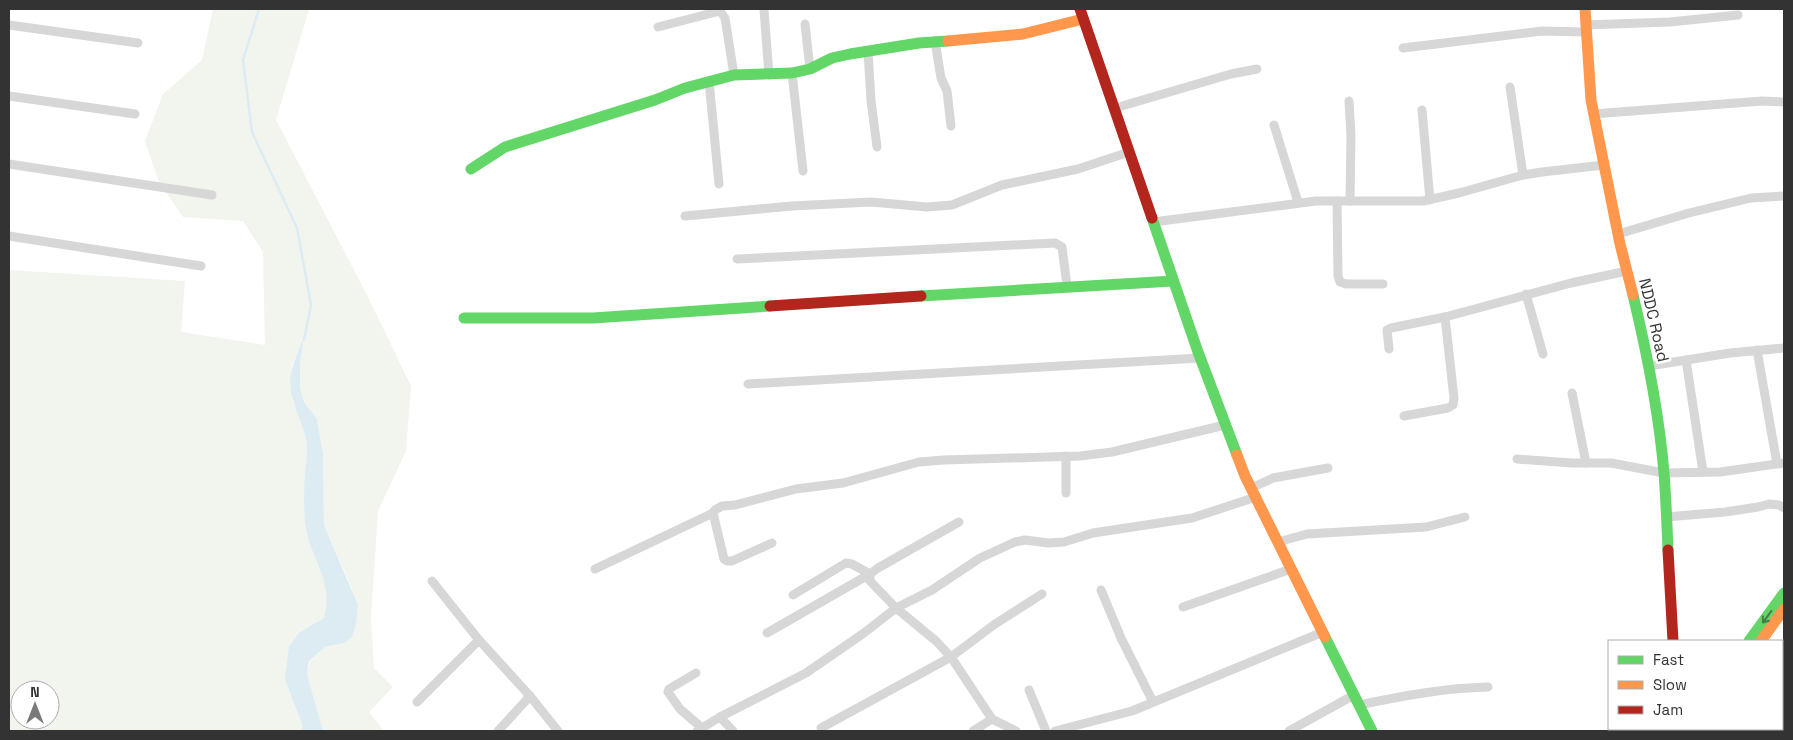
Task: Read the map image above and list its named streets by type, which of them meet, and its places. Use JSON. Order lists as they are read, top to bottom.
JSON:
{
  "streets": {
    "street": ["NDDC Road"]
  },
  "legend": ["Fast", "Slow", "Jam"],
  "north": "top"
}
